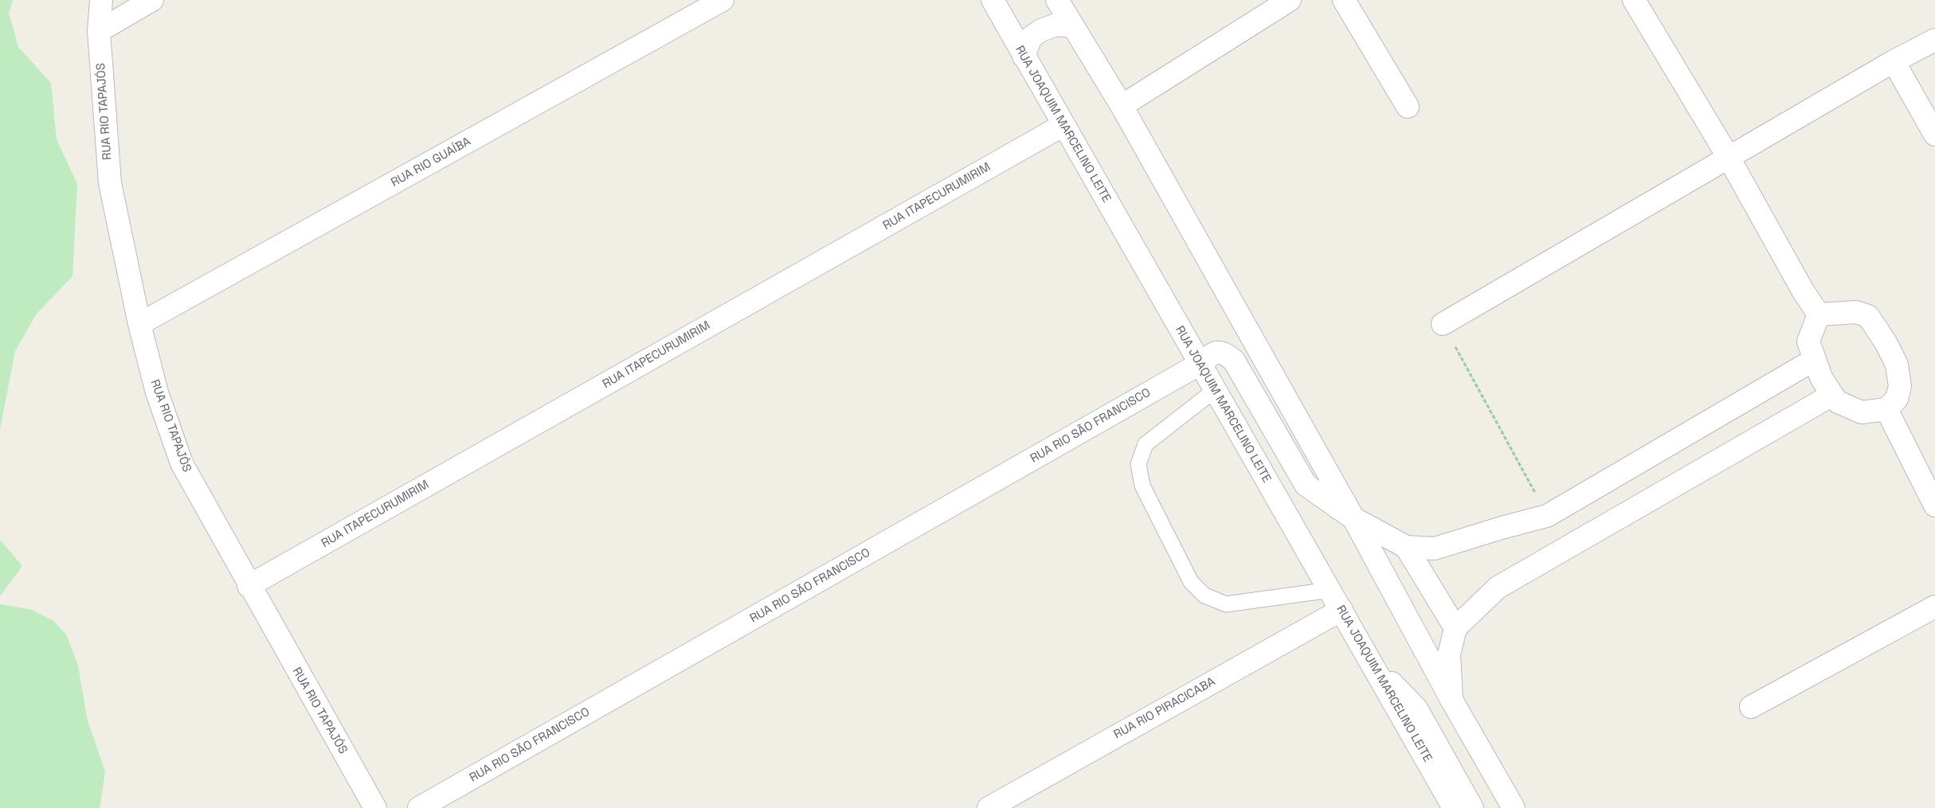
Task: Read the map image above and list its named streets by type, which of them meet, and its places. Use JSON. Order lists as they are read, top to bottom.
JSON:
{
  "streets": {
    "street": [
      "RUA RIO TAPAJÓS",
      "RUA JOAQUIM MARCELINO LEITE",
      "RUA RIO GUAÍBA",
      "RUA ITAPECURUMIRIM",
      "RUA RIO SÃO FRANCISCO",
      "RUA RIO PIRACICABA"
    ]
  },
  "crossings": [
    ["RUA RIO TAPAJÓS", "RUA RIO GUAÍBA"],
    ["RUA RIO TAPAJÓS", "RUA ITAPECURUMIRIM"],
    ["RUA JOAQUIM MARCELINO LEITE", "RUA ITAPECURUMIRIM"],
    ["RUA JOAQUIM MARCELINO LEITE", "RUA RIO SÃO FRANCISCO"],
    ["RUA JOAQUIM MARCELINO LEITE", "RUA RIO PIRACICABA"]
  ]
}
